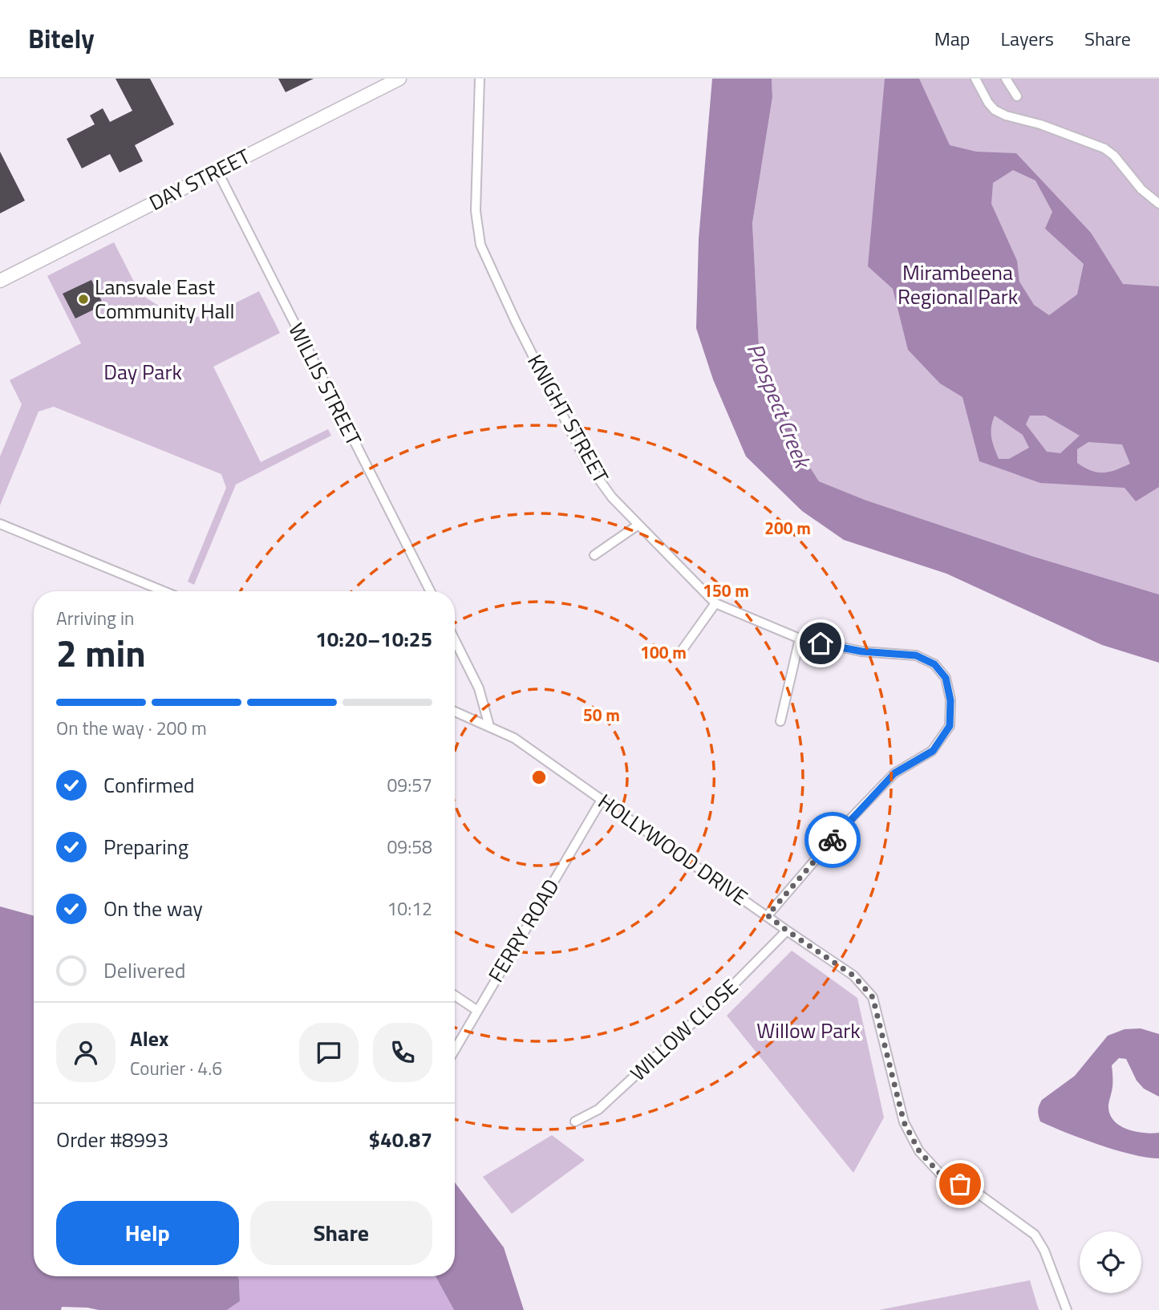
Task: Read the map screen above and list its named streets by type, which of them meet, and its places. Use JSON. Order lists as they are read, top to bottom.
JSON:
{
  "streets": {
    "street": [
      "DAY STREET",
      "WILLIS STREET",
      "KNIGHT STREET",
      "HOLLYWOOD DRIVE",
      "FERRY ROAD",
      "WILLOW CLOSE"
    ]
  },
  "crossings": [
    ["DAY STREET", "WILLIS STREET"],
    ["KNIGHT STREET", "HOLLYWOOD DRIVE"],
    ["HOLLYWOOD DRIVE", "FERRY ROAD"],
    ["HOLLYWOOD DRIVE", "WILLOW CLOSE"]
  ],
  "water": ["Prospect Creek"],
  "parks": ["Mirambeena Regional Park", "Day Park", "Willow Park"],
  "places": ["Lansvale East Community Hall"],
  "page": {
    "header": "Bitely",
    "nav": ["Map", "Layers", "Share"],
    "heading": ["2 min", "Arriving in", "10:20–10:25"],
    "panel": [
      "Alex",
      "Courier · 4.6",
      "Order #8993",
      "$40.87"
    ],
    "bar": "On the way · 200 m",
    "list": [
      ["Confirmed", "09:57"],
      ["Preparing", "09:58"],
      ["On the way", "10:12"],
      "Delivered"
    ],
    "buttons": ["Help", "Share"]
  },
  "rings": [
    "200 m",
    "150 m",
    "100 m",
    "50 m"
  ]
}
